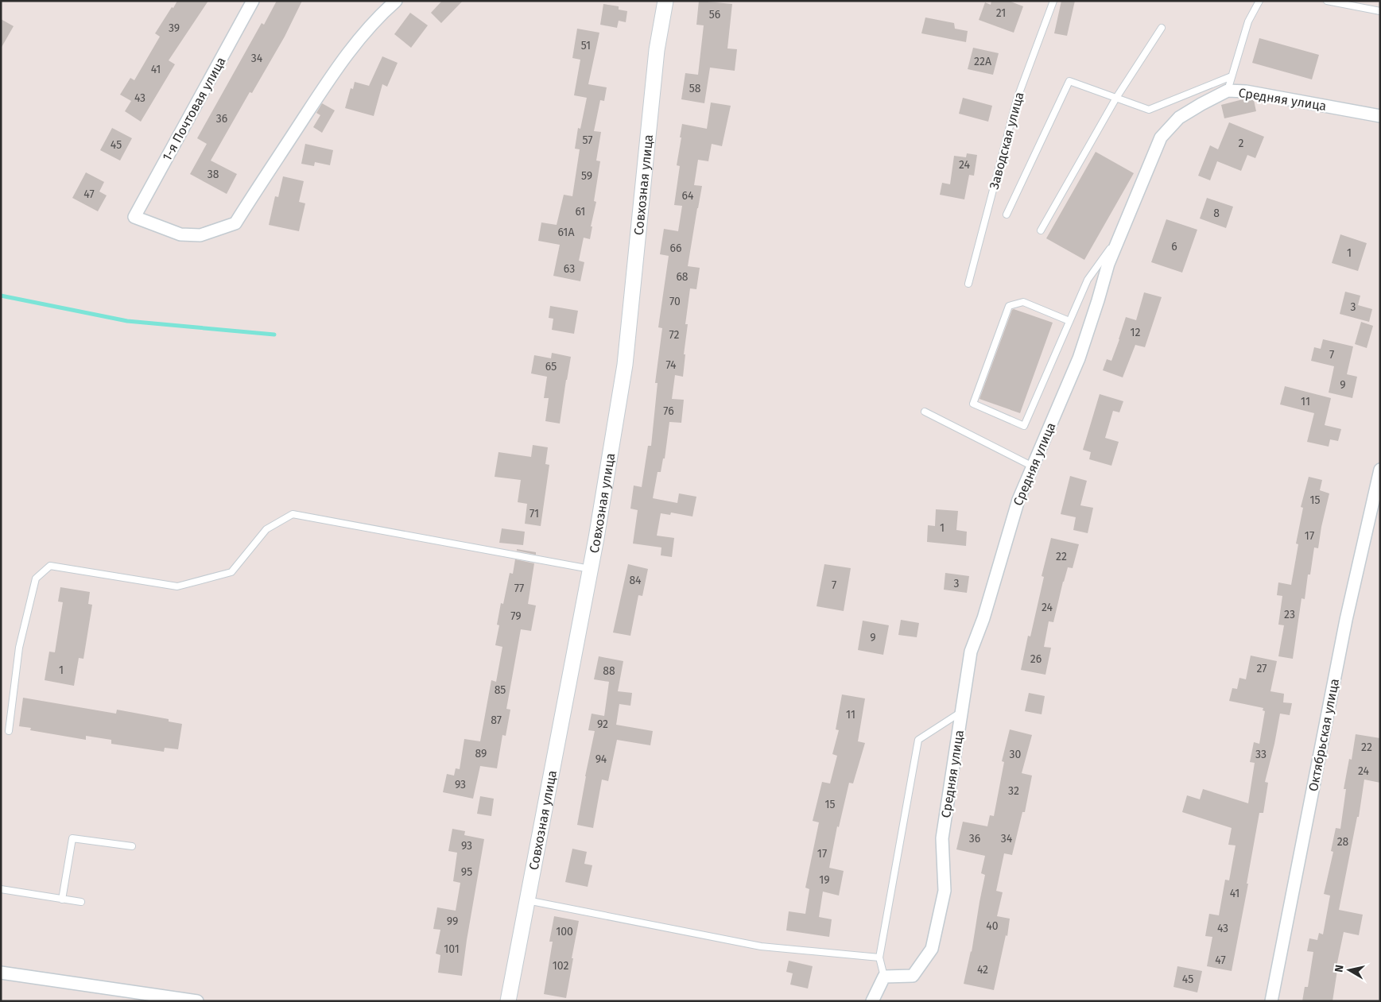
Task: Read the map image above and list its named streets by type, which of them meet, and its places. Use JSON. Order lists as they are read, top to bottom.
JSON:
{
  "streets": {
    "street": [
      "Средняя улица",
      "1-я Почтовая улица",
      "Совхозная улица",
      "Октябрьская улица"
    ],
    "lane": ["Заводская улица"]
  },
  "house_numbers": [
    "21",
    "56",
    "39",
    "51",
    "34",
    "22А",
    "41",
    "58",
    "43",
    "36",
    "57",
    "2",
    "45",
    "24",
    "38",
    "59",
    "47",
    "64",
    "61",
    "8",
    "61А",
    "6",
    "66",
    "1",
    "63",
    "68",
    "70",
    "3",
    "12",
    "72",
    "7",
    "74",
    "65",
    "9",
    "11",
    "76",
    "15",
    "71",
    "1",
    "17",
    "22",
    "84",
    "3",
    "7",
    "77",
    "24",
    "23",
    "79",
    "9",
    "26",
    "27",
    "1",
    "88",
    "85",
    "11",
    "87",
    "92",
    "22",
    "89",
    "30",
    "33",
    "94",
    "24",
    "93",
    "32",
    "15",
    "36",
    "34",
    "28",
    "93",
    "17",
    "95",
    "19",
    "41",
    "99",
    "40",
    "43",
    "100",
    "101",
    "47",
    "102",
    "42",
    "45"
  ],
  "north": "left"
}
